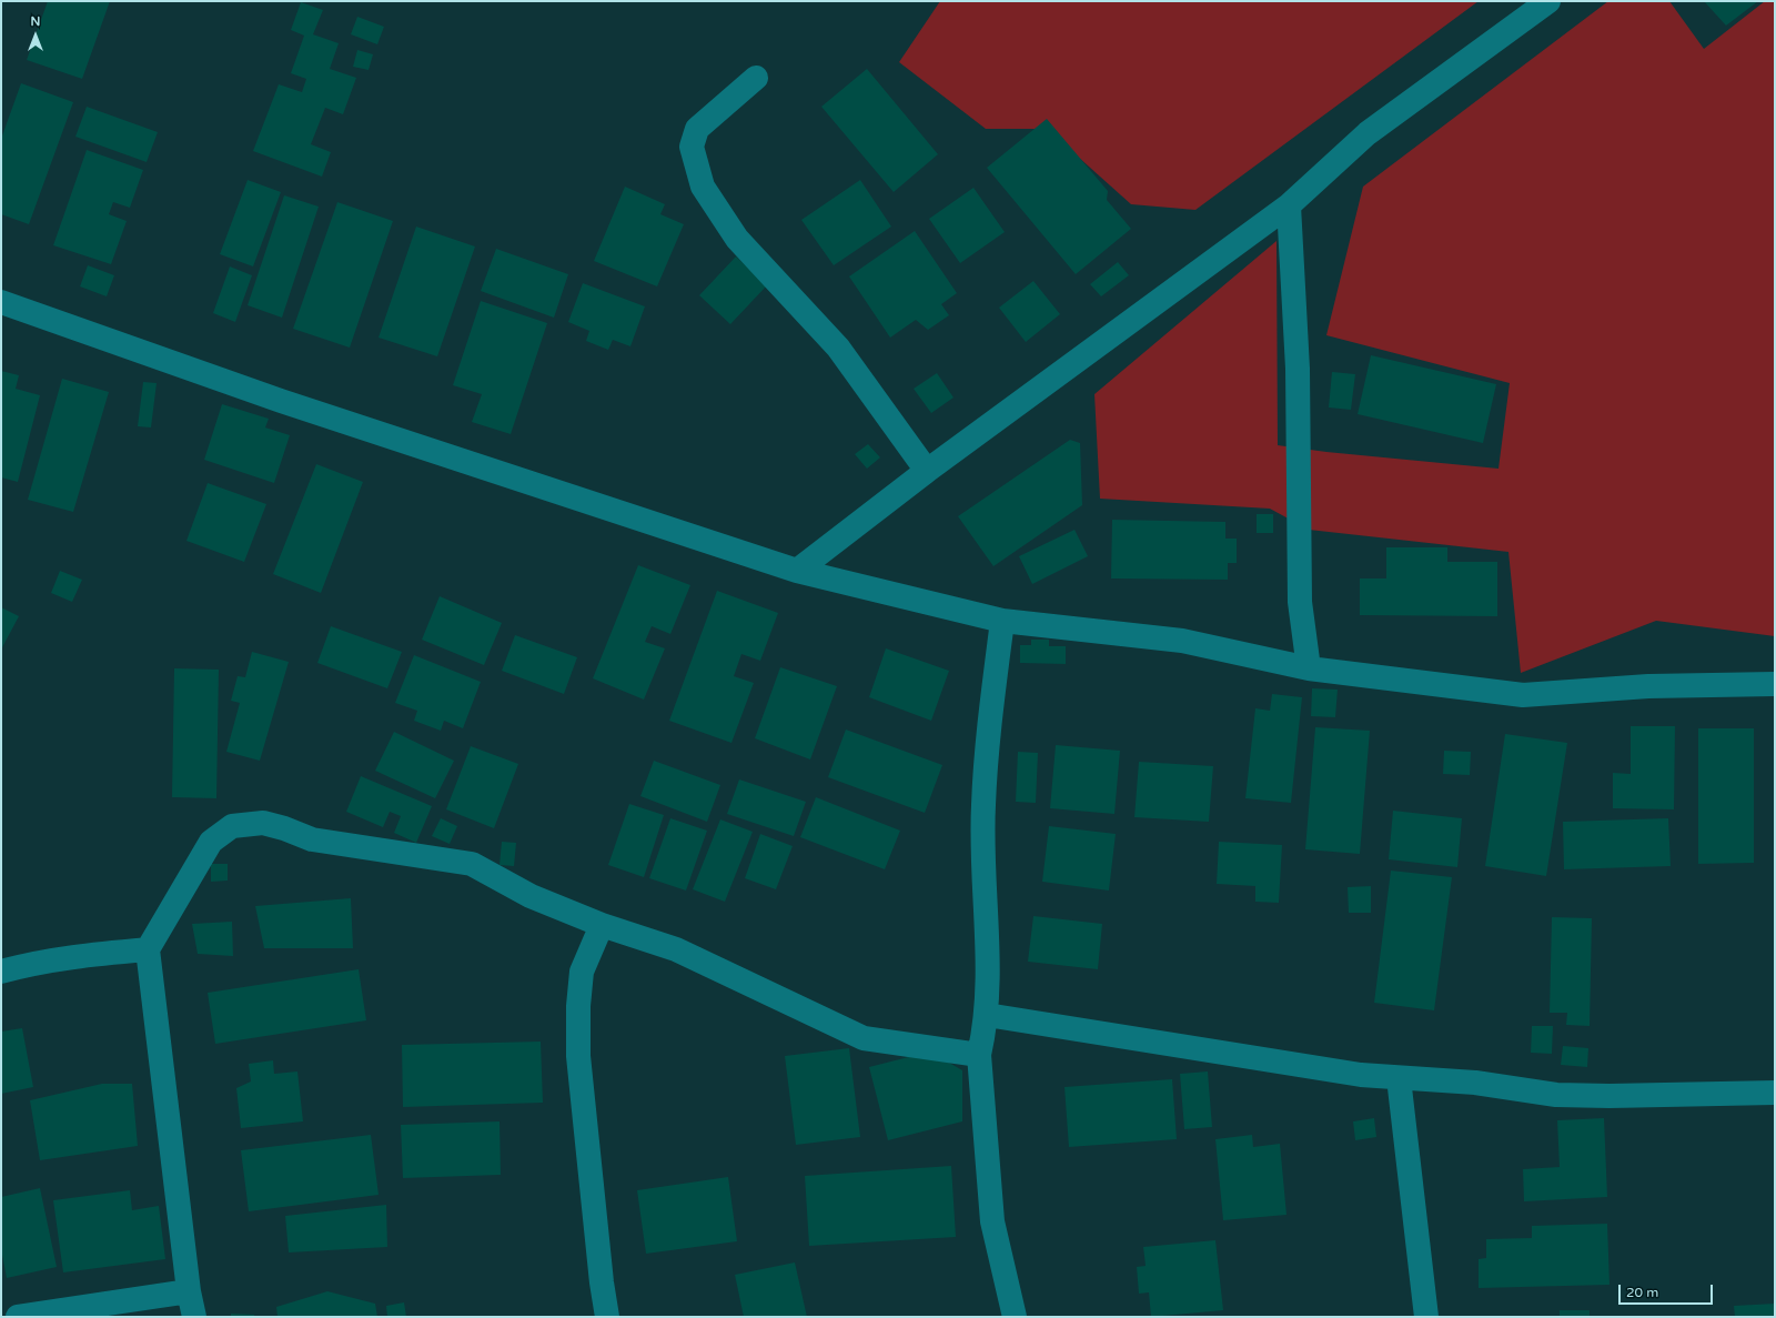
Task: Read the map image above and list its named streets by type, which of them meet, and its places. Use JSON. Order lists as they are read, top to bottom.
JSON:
{
  "scale_bar": "20 m",
  "north": "top"
}
